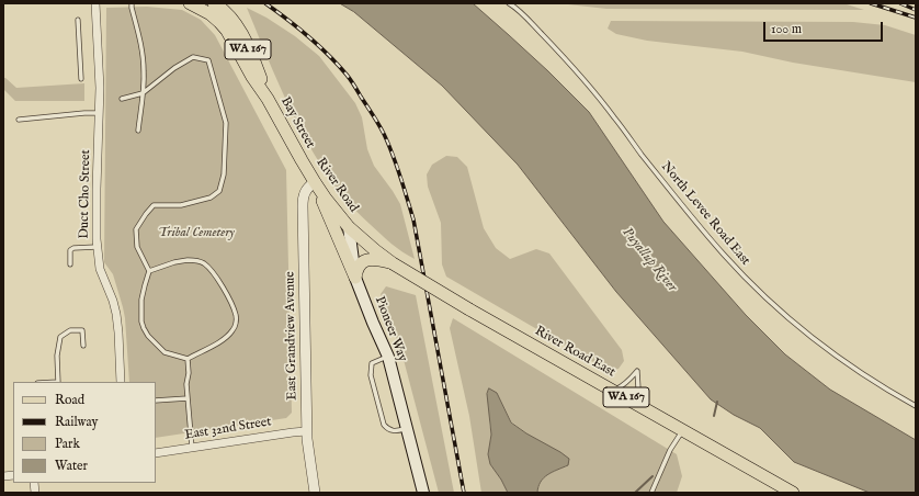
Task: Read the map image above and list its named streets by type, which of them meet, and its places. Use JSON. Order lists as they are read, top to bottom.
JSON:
{
  "streets": {
    "main road": [
      "WA 167",
      "Bay Street",
      "River Road",
      "Pioneer Way",
      "River Road East"
    ],
    "street": ["Duct Cho Street", "East Grandview Avenue", "East 32nd Street"],
    "lane": ["North Levee Road East"]
  },
  "crossings": [
    ["Bay Street", "River Road"],
    ["River Road", "Pioneer Way"],
    ["River Road", "East Grandview Avenue"],
    ["River Road", "River Road East"],
    ["Pioneer Way", "River Road East"],
    ["East Grandview Avenue", "East 32nd Street"]
  ],
  "water": ["Puyallup River"],
  "parks": ["Tribal Cemetery"],
  "legend": [
    "Road",
    "Railway",
    "Park",
    "Water"
  ],
  "scale_bar": "100 m"
}
